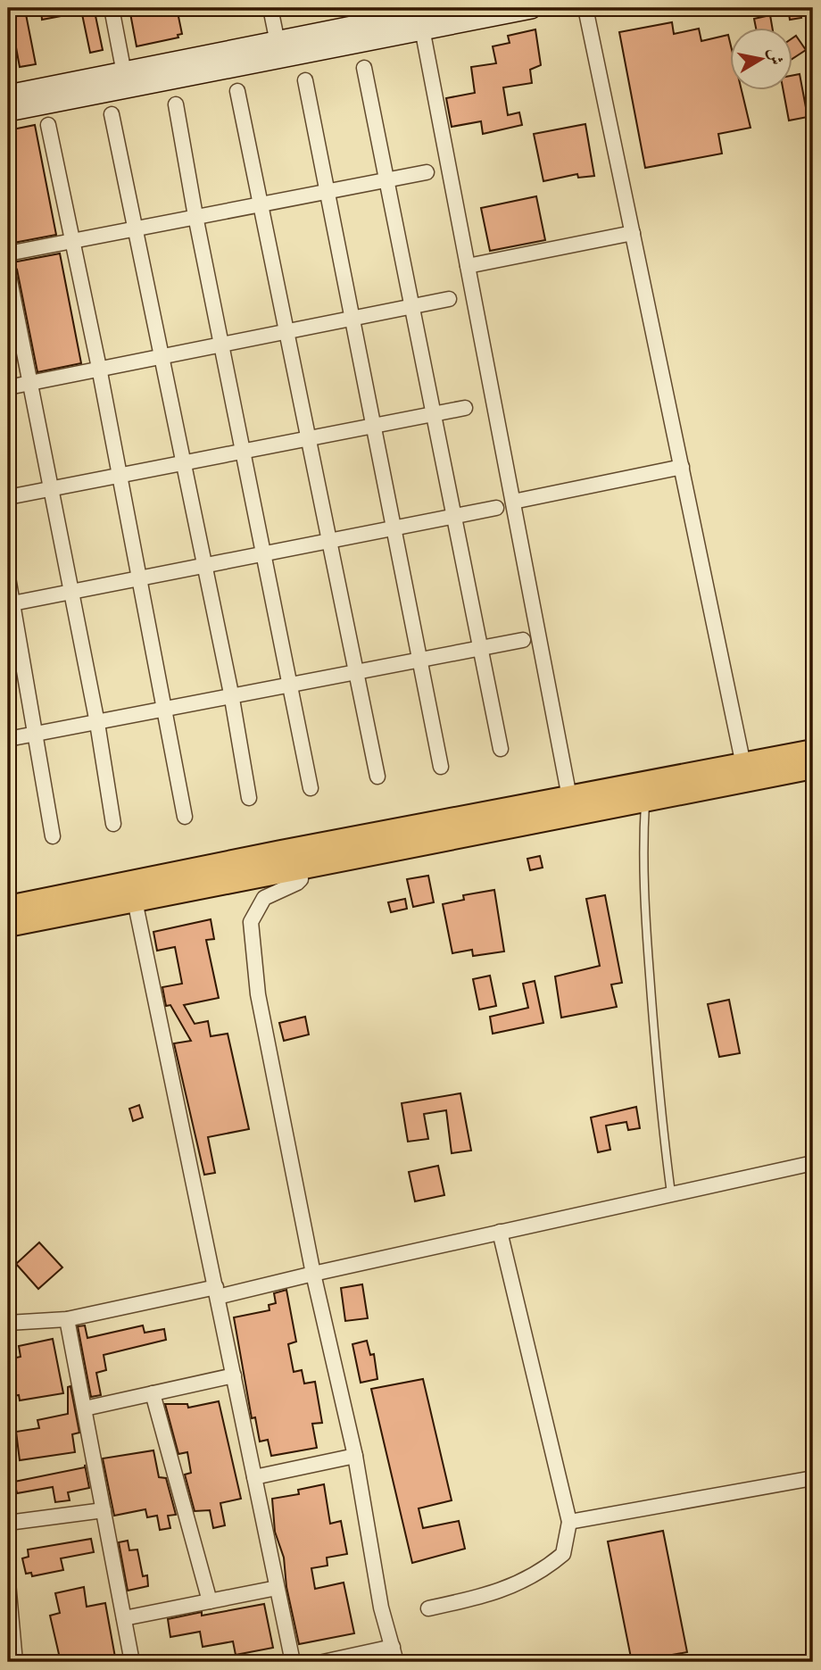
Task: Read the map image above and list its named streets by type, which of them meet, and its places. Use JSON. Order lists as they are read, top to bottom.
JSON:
{
  "north": "right"
}
